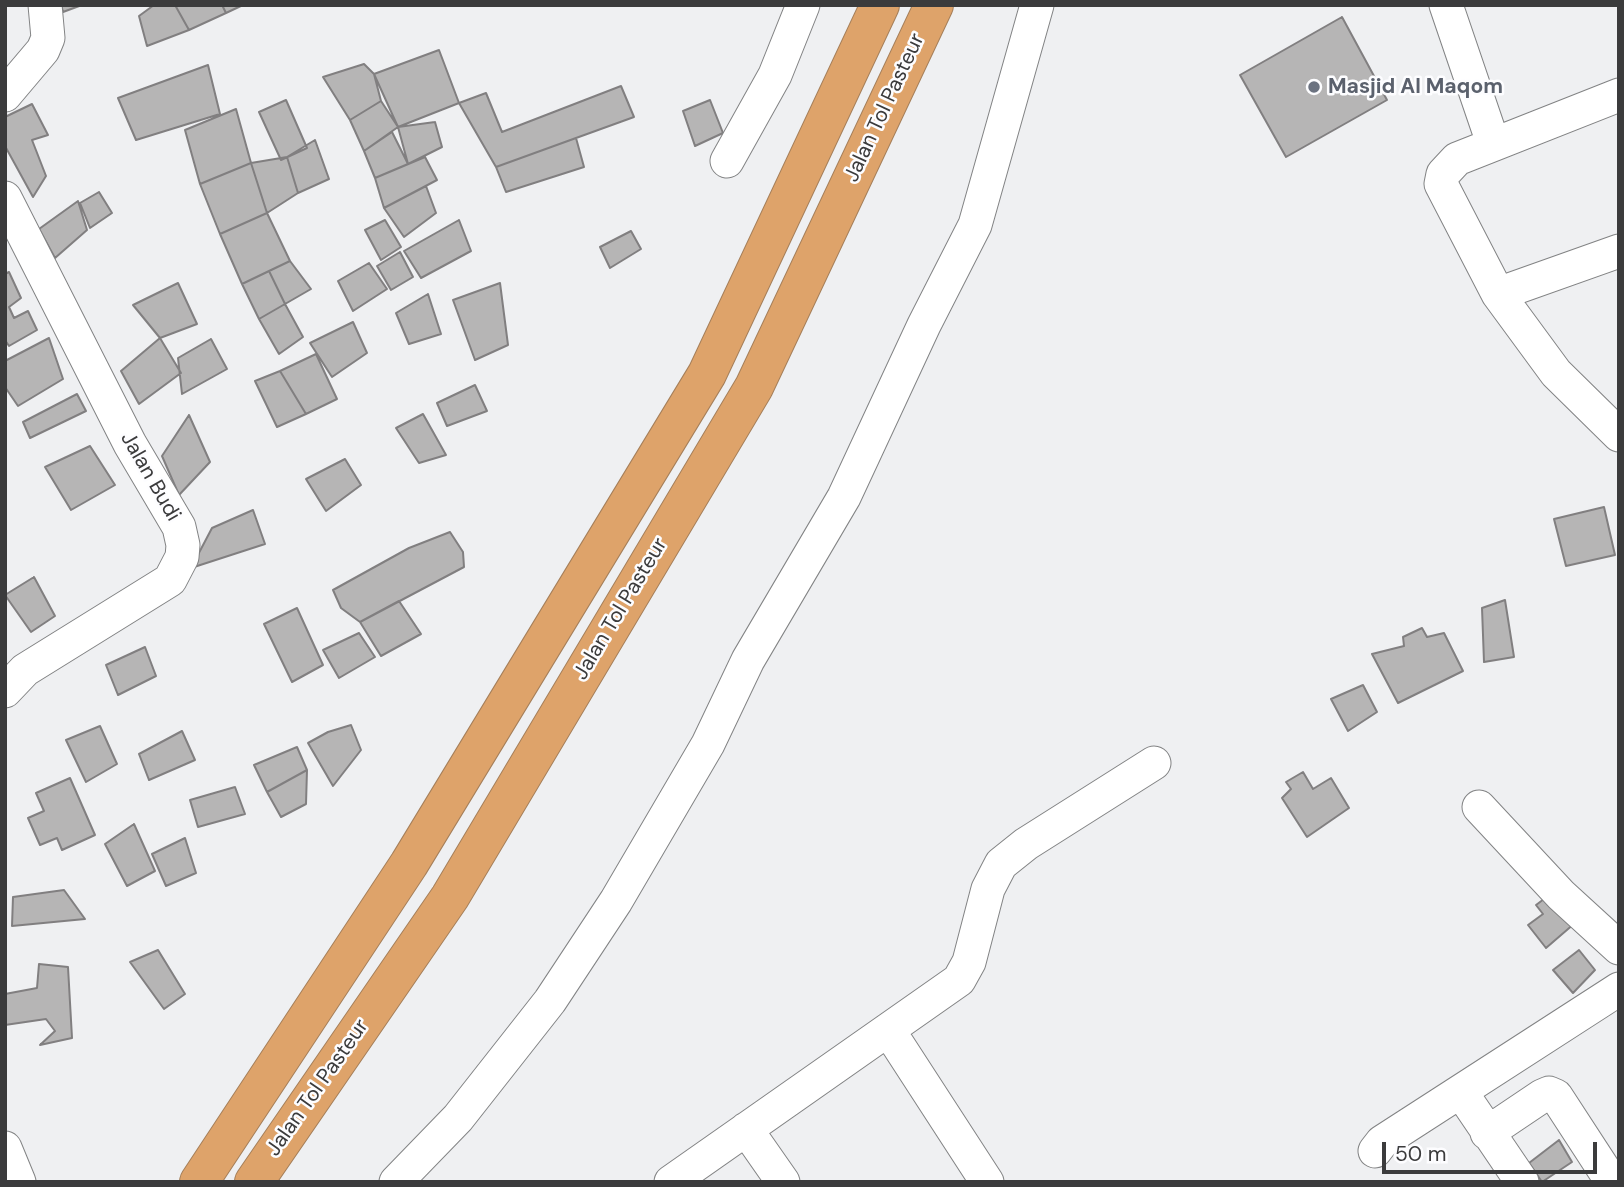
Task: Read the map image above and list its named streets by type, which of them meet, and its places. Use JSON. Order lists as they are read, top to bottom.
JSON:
{
  "streets": {
    "highway": ["Jalan Tol Pasteur"],
    "street": ["Jalan Budi"]
  },
  "places": ["Masjid Al Maqom"],
  "scale_bar": "50 m"
}
